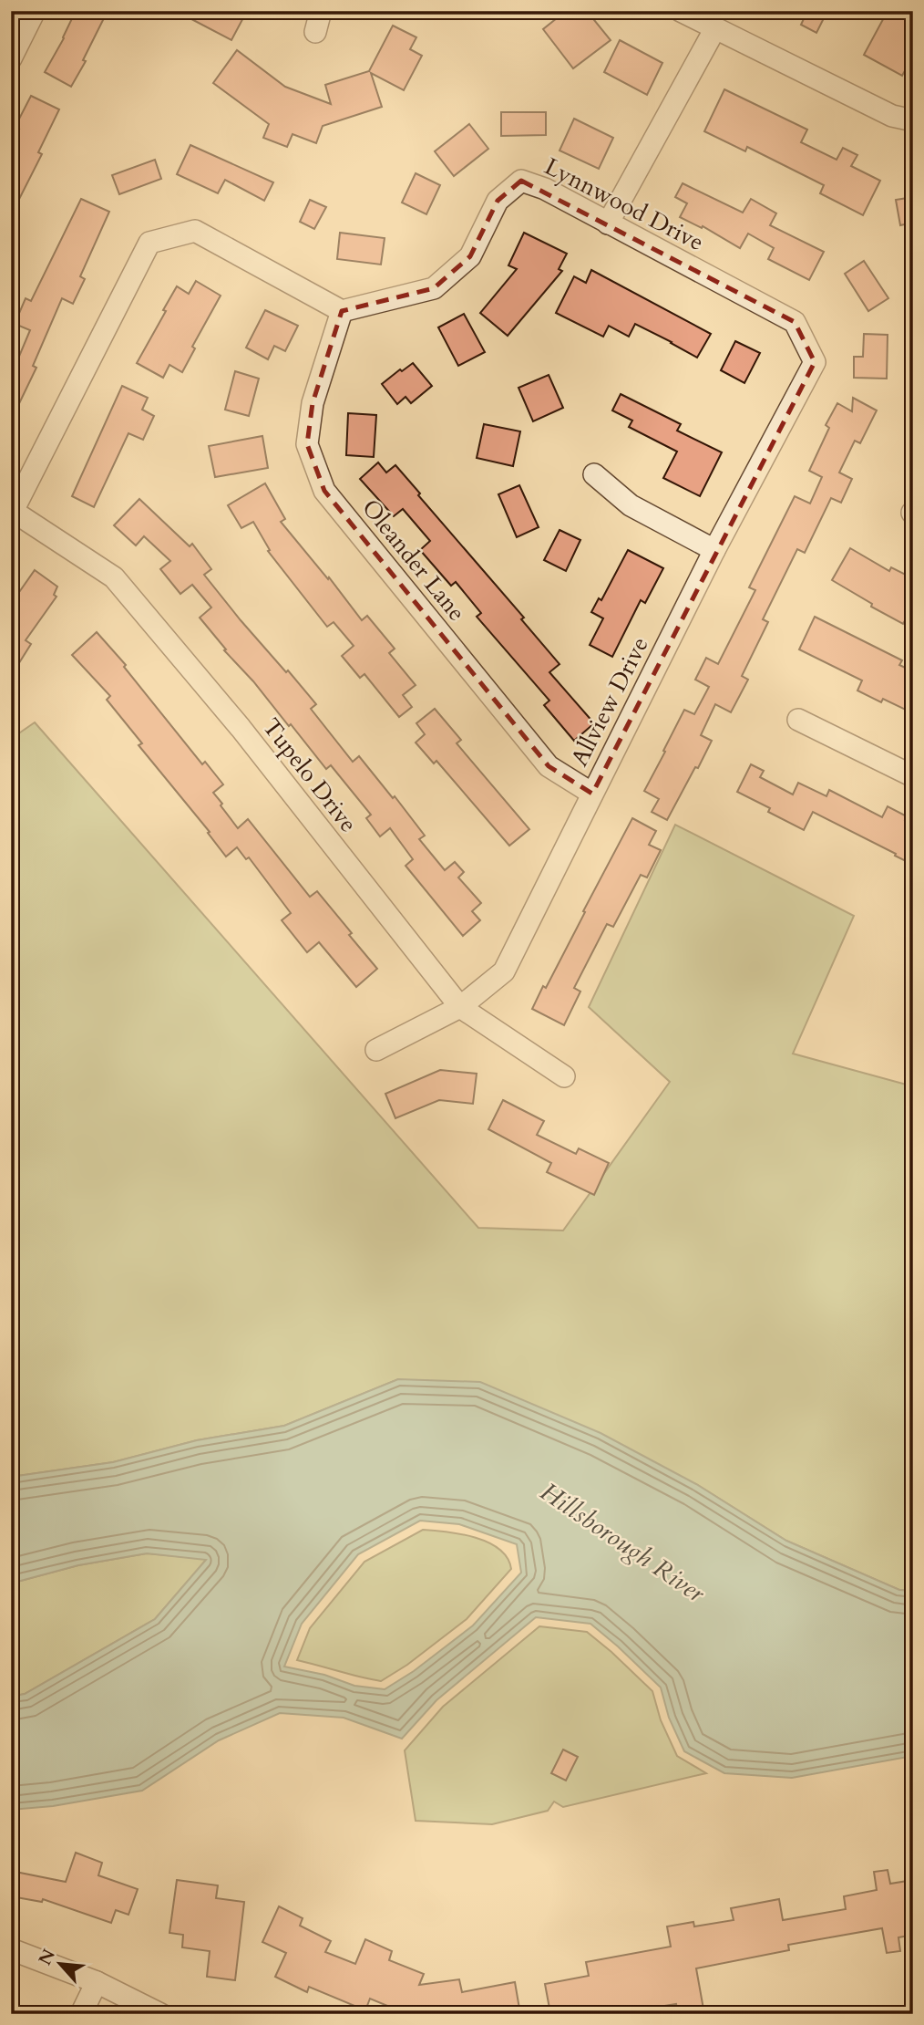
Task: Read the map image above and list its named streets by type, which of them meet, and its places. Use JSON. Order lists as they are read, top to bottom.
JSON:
{
  "streets": {
    "street": [
      "Lynnwood Drive",
      "Oleander Lane",
      "Allview Drive",
      "Tupelo Drive"
    ]
  },
  "crossings": [
    ["Lynnwood Drive", "Oleander Lane"],
    ["Lynnwood Drive", "Allview Drive"],
    ["Oleander Lane", "Allview Drive"],
    ["Allview Drive", "Tupelo Drive"]
  ],
  "water": ["Hillsborough River"],
  "north": "top left"
}
